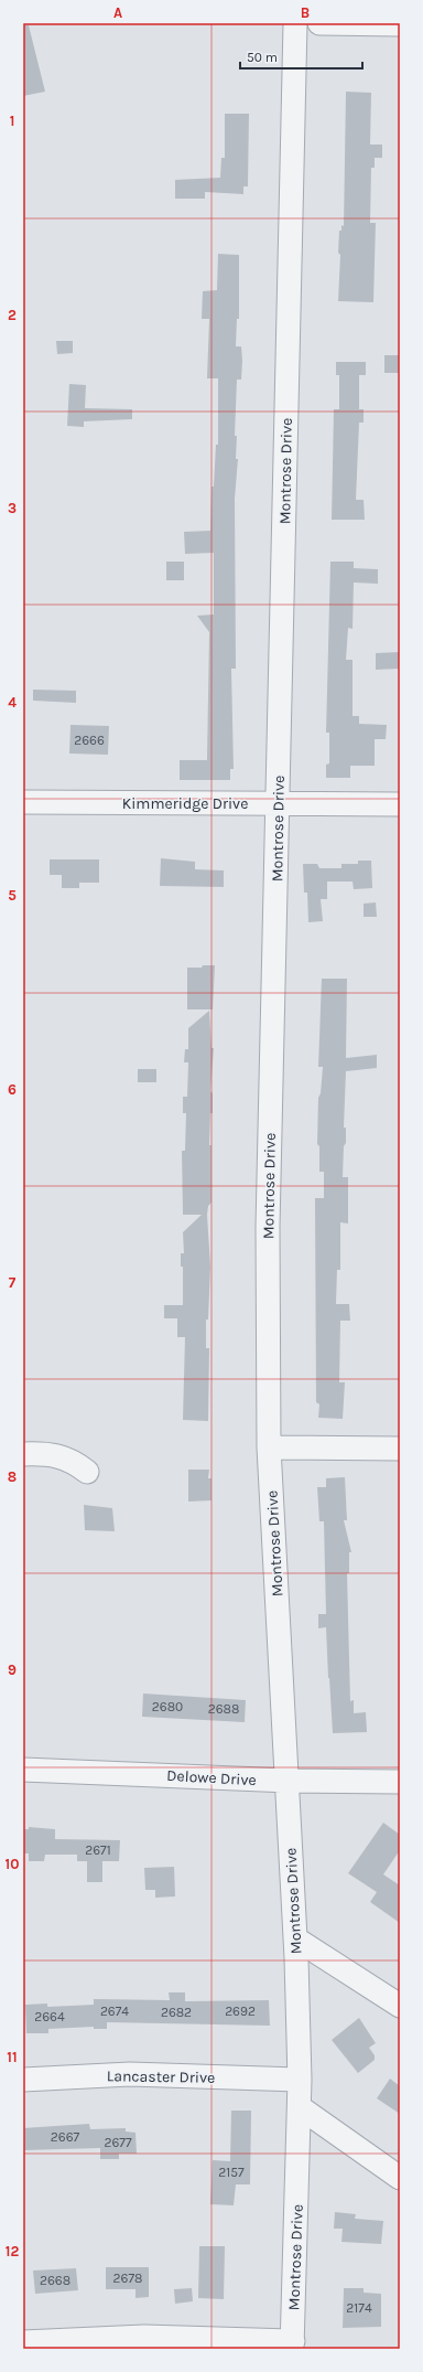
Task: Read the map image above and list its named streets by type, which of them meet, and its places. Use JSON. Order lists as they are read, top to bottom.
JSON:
{
  "streets": {
    "street": [
      "Montrose Drive",
      "Kimmeridge Drive",
      "Delowe Drive",
      "Lancaster Drive"
    ]
  },
  "crossings": [
    ["Montrose Drive", "Kimmeridge Drive"],
    ["Montrose Drive", "Delowe Drive"],
    ["Montrose Drive", "Lancaster Drive"]
  ],
  "house_numbers": [
    "2666",
    "2680",
    "2688",
    "2671",
    "2674",
    "2692",
    "2682",
    "2664",
    "2667",
    "2677",
    "2157",
    "2678",
    "2668",
    "2174"
  ],
  "scale_bar": "50 m",
  "grid": {
    "columns": ["A", "B"],
    "rows": [
      "1",
      "2",
      "3",
      "4",
      "5",
      "6",
      "7",
      "8",
      "9",
      "10",
      "11",
      "12"
    ]
  }
}
